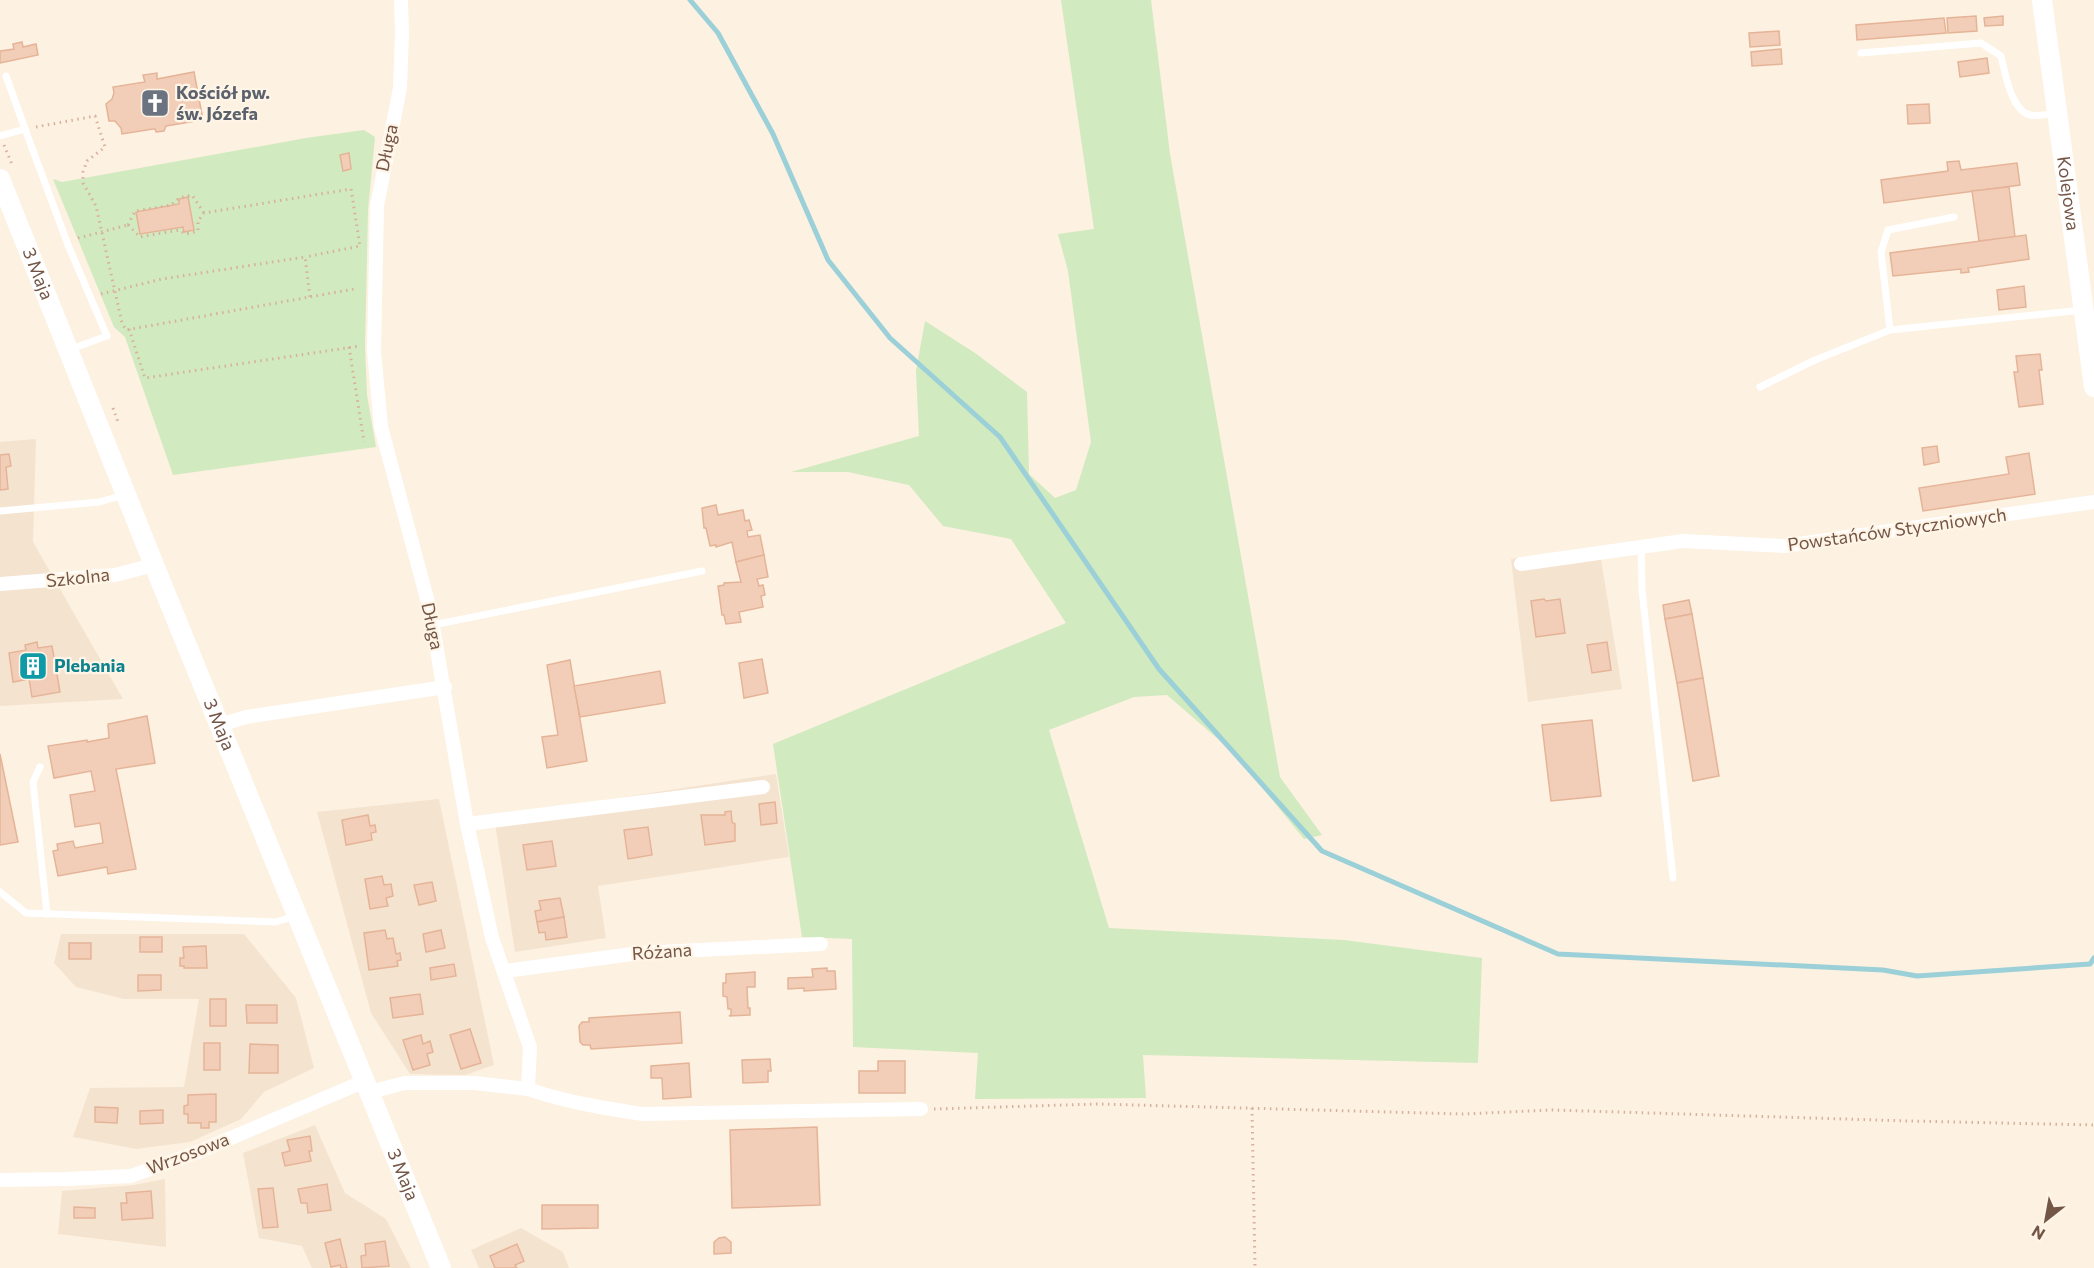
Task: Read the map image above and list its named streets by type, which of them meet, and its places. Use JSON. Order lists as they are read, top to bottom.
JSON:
{
  "streets": {
    "street": [
      "Długa",
      "Kolejowa",
      "3 Maja",
      "Powstańców Styczniowych",
      "Szkolna",
      "Różana",
      "Wrzosowa"
    ]
  },
  "crossings": [
    ["Długa", "Różana"],
    ["3 Maja", "Szkolna"],
    ["3 Maja", "Wrzosowa"]
  ],
  "places": {
    "church": ["Kościół pw. św. Józefa"],
    "building": ["Plebania"]
  },
  "north": "bottom left"
}
